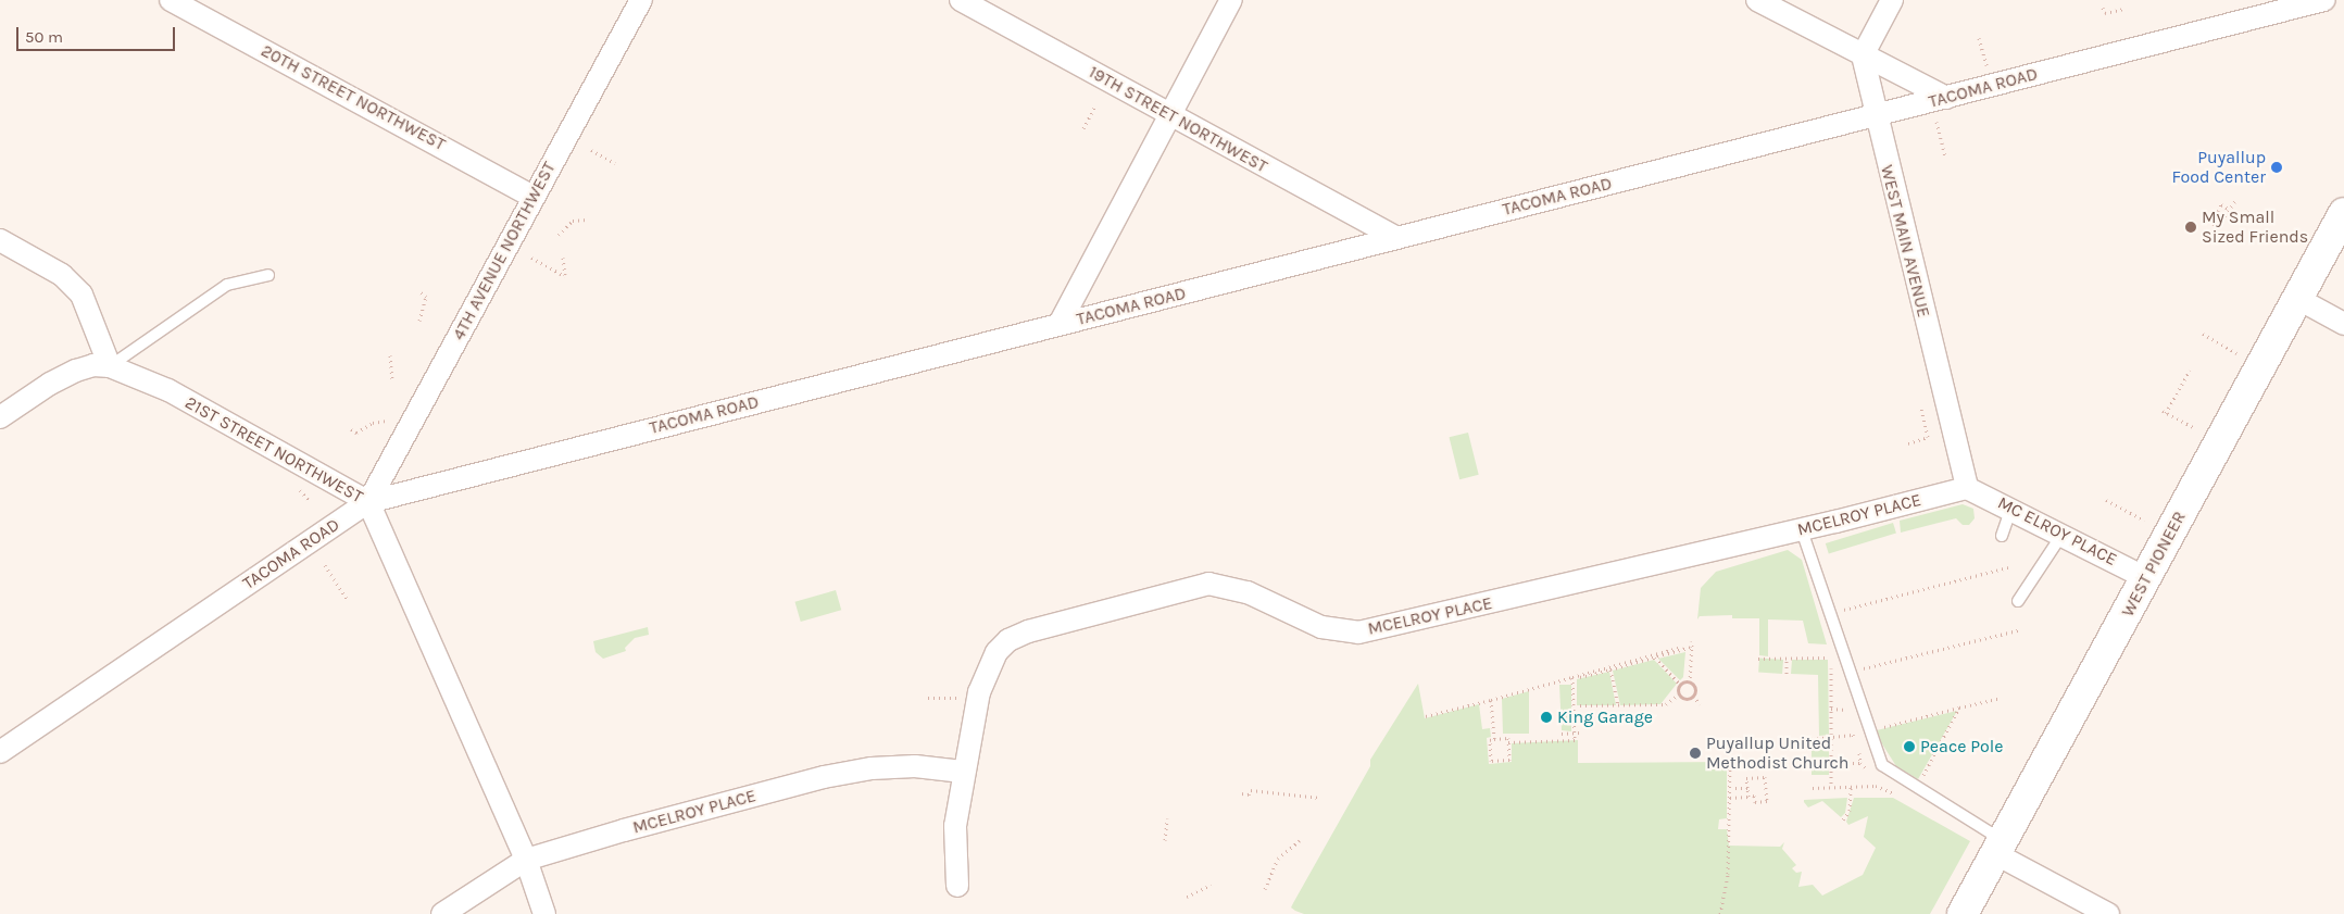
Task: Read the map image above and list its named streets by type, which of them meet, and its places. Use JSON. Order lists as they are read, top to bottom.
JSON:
{
  "streets": {
    "main road": ["WEST PIONEER"],
    "street": [
      "TACOMA ROAD",
      "20TH STREET NORTHWEST",
      "19TH STREET NORTHWEST",
      "WEST MAIN AVENUE",
      "4TH AVENUE NORTHWEST",
      "21ST STREET NORTHWEST",
      "MCELROY PLACE",
      "MC ELROY PLACE"
    ]
  },
  "crossings": [
    ["TACOMA ROAD", "19TH STREET NORTHWEST"],
    ["TACOMA ROAD", "WEST MAIN AVENUE"],
    ["TACOMA ROAD", "4TH AVENUE NORTHWEST"],
    ["TACOMA ROAD", "21ST STREET NORTHWEST"],
    ["20TH STREET NORTHWEST", "4TH AVENUE NORTHWEST"],
    ["WEST MAIN AVENUE", "MCELROY PLACE"],
    ["WEST MAIN AVENUE", "MC ELROY PLACE"],
    ["4TH AVENUE NORTHWEST", "21ST STREET NORTHWEST"],
    ["21ST STREET NORTHWEST", "MCELROY PLACE"],
    ["MCELROY PLACE", "MC ELROY PLACE"],
    ["MC ELROY PLACE", "WEST PIONEER"]
  ],
  "places": [
    "Puyallup Food Center",
    "My Small Sized Friends",
    "King Garage",
    "Peace Pole",
    "Puyallup United Methodist Church"
  ],
  "scale_bar": "50 m"
}
